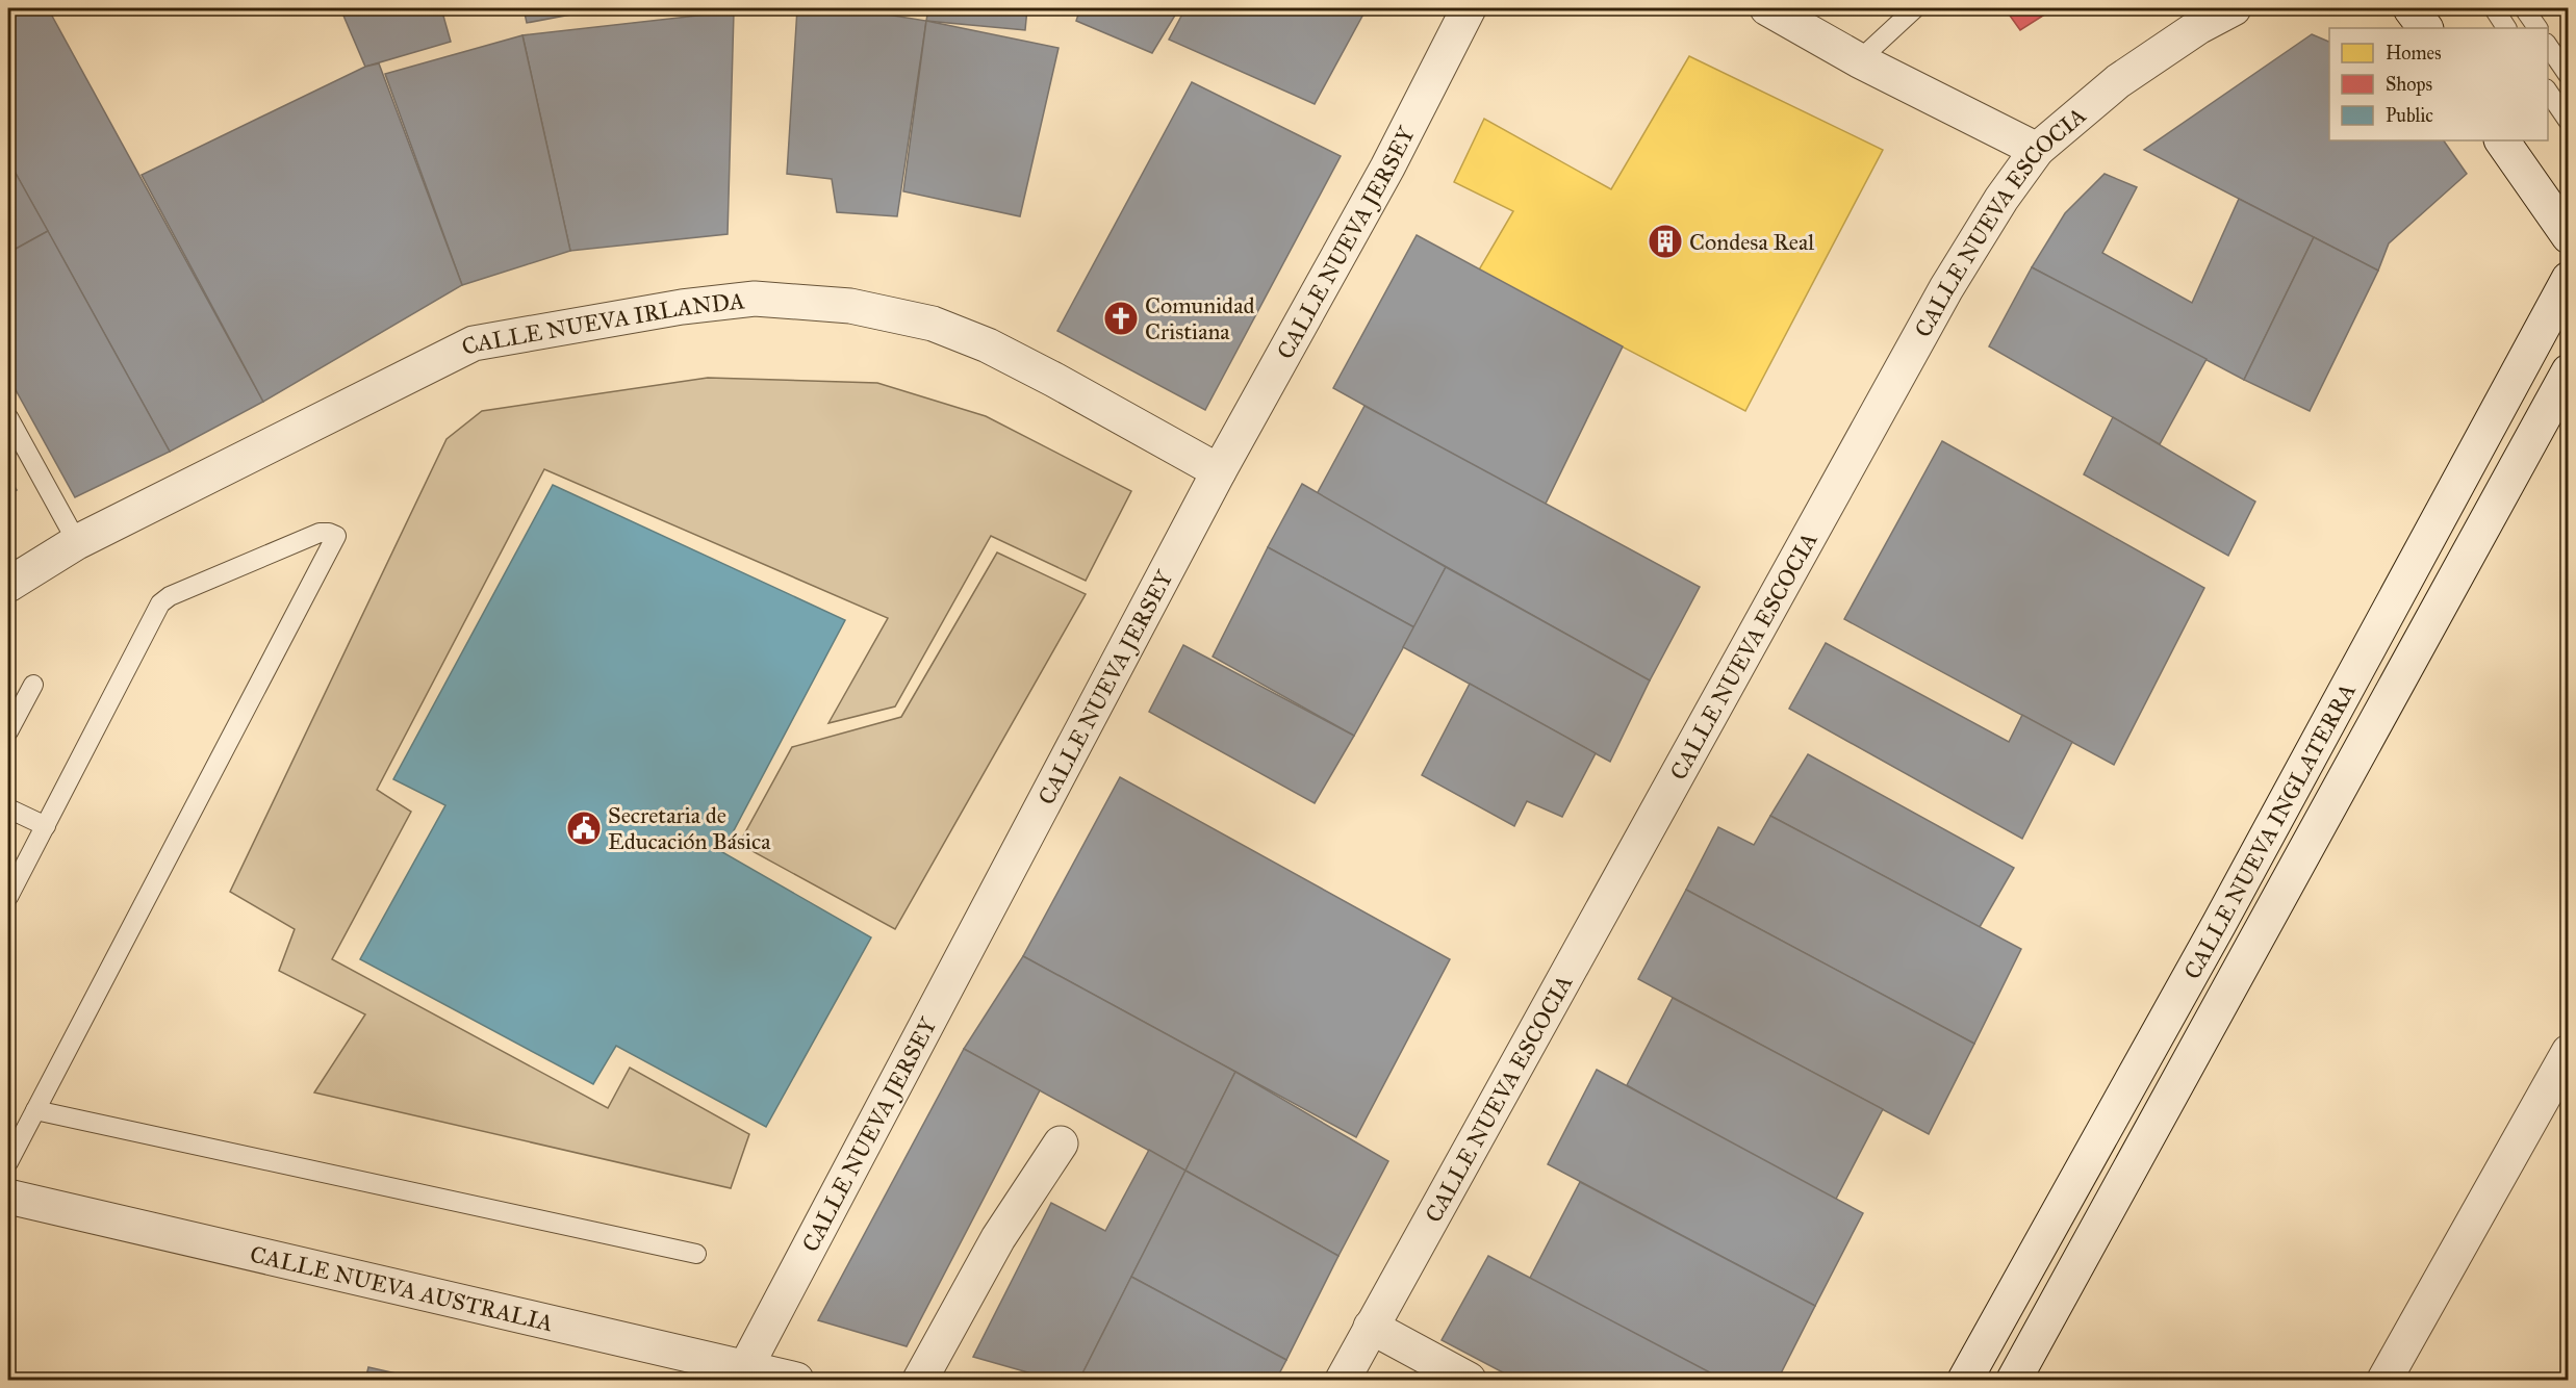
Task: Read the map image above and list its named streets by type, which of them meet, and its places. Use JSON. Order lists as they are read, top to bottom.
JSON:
{
  "streets": {
    "street": [
      "CALLE NUEVA ESCOCIA",
      "CALLE NUEVA JERSEY",
      "CALLE NUEVA IRLANDA",
      "CALLE NUEVA INGLATERRA",
      "CALLE NUEVA AUSTRALIA"
    ]
  },
  "crossings": [
    ["CALLE NUEVA JERSEY", "CALLE NUEVA IRLANDA"],
    ["CALLE NUEVA JERSEY", "CALLE NUEVA AUSTRALIA"]
  ],
  "places": {
    "building": ["Condesa Real"],
    "church": ["Comunidad Cristiana"],
    "public building": ["Secretaria de Educación Básica"]
  },
  "legend": ["Homes", "Shops", "Public"]
}
